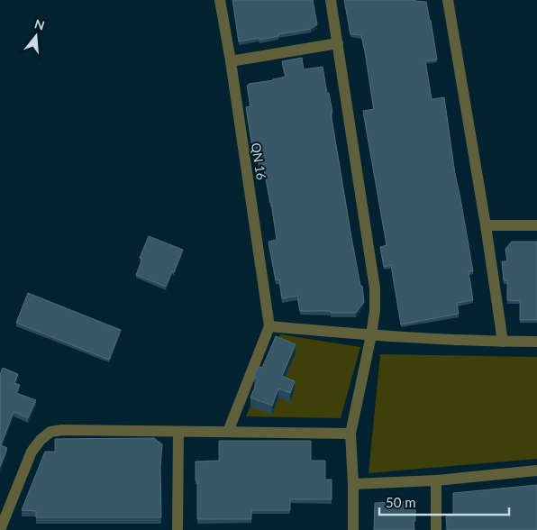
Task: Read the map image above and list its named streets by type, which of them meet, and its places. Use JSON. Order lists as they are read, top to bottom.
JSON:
{
  "streets": {
    "street": ["QN 16"]
  },
  "scale_bar": "50 m",
  "north": "top"
}
